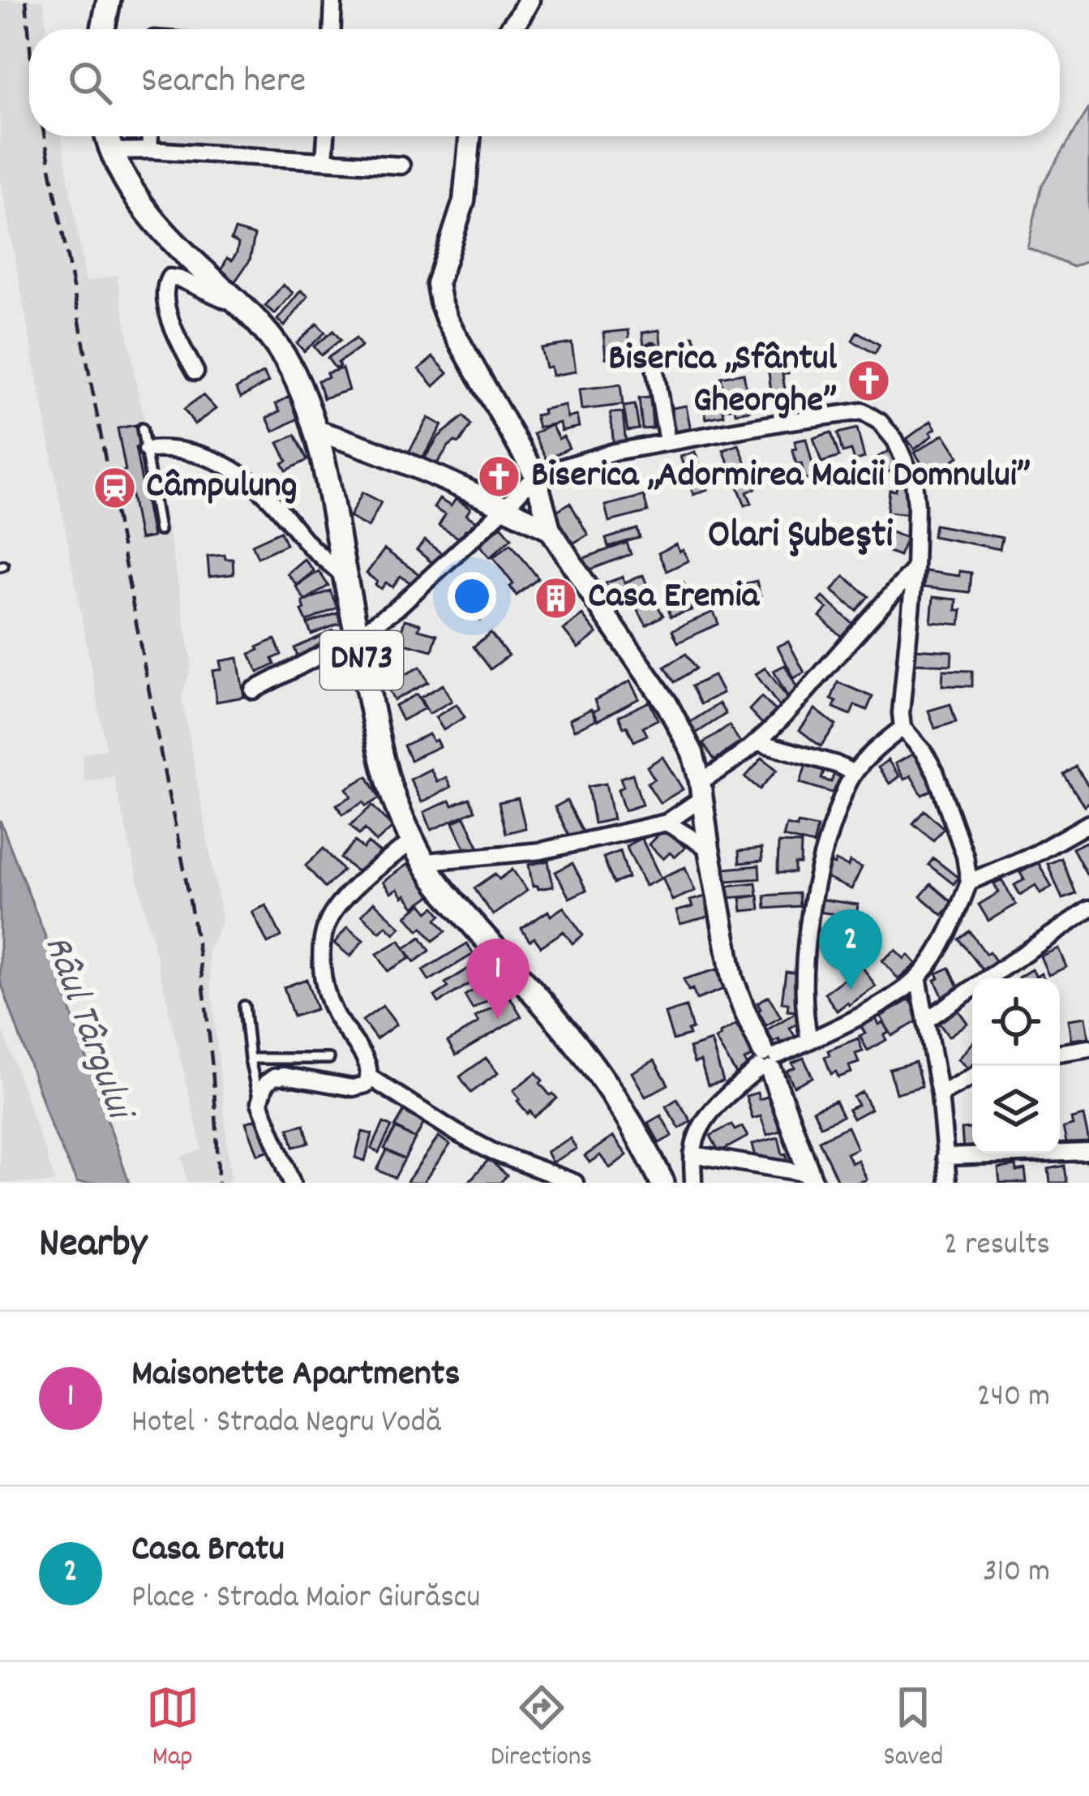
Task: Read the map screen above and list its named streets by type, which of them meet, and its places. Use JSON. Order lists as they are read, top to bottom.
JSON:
{
  "streets": {
    "main road": ["DN73"]
  },
  "districts": ["Olari Şubeşti"],
  "water": ["Râul Târgului"],
  "places": {
    "church": ["Biserica „Sfântul Gheorghe”", "Biserica „Adormirea Maicii Domnului”"],
    "station": ["Câmpulung"],
    "building": ["Casa Eremia"]
  },
  "page": {
    "search": "Search here",
    "pins": ["2", "1"],
    "heading": ["Nearby", "2 results"],
    "list": [
      {
        "mark": "1",
        "name": "Maisonette Apartments",
        "note": "Hotel · Strada Negru Vodă",
        "value": "240 m"
      },
      {
        "mark": "2",
        "name": "Casa Bratu",
        "note": "Place · Strada Maior Giurăscu",
        "value": "310 m"
      }
    ],
    "nav": ["Map", "Directions", "Saved"]
  }
}
